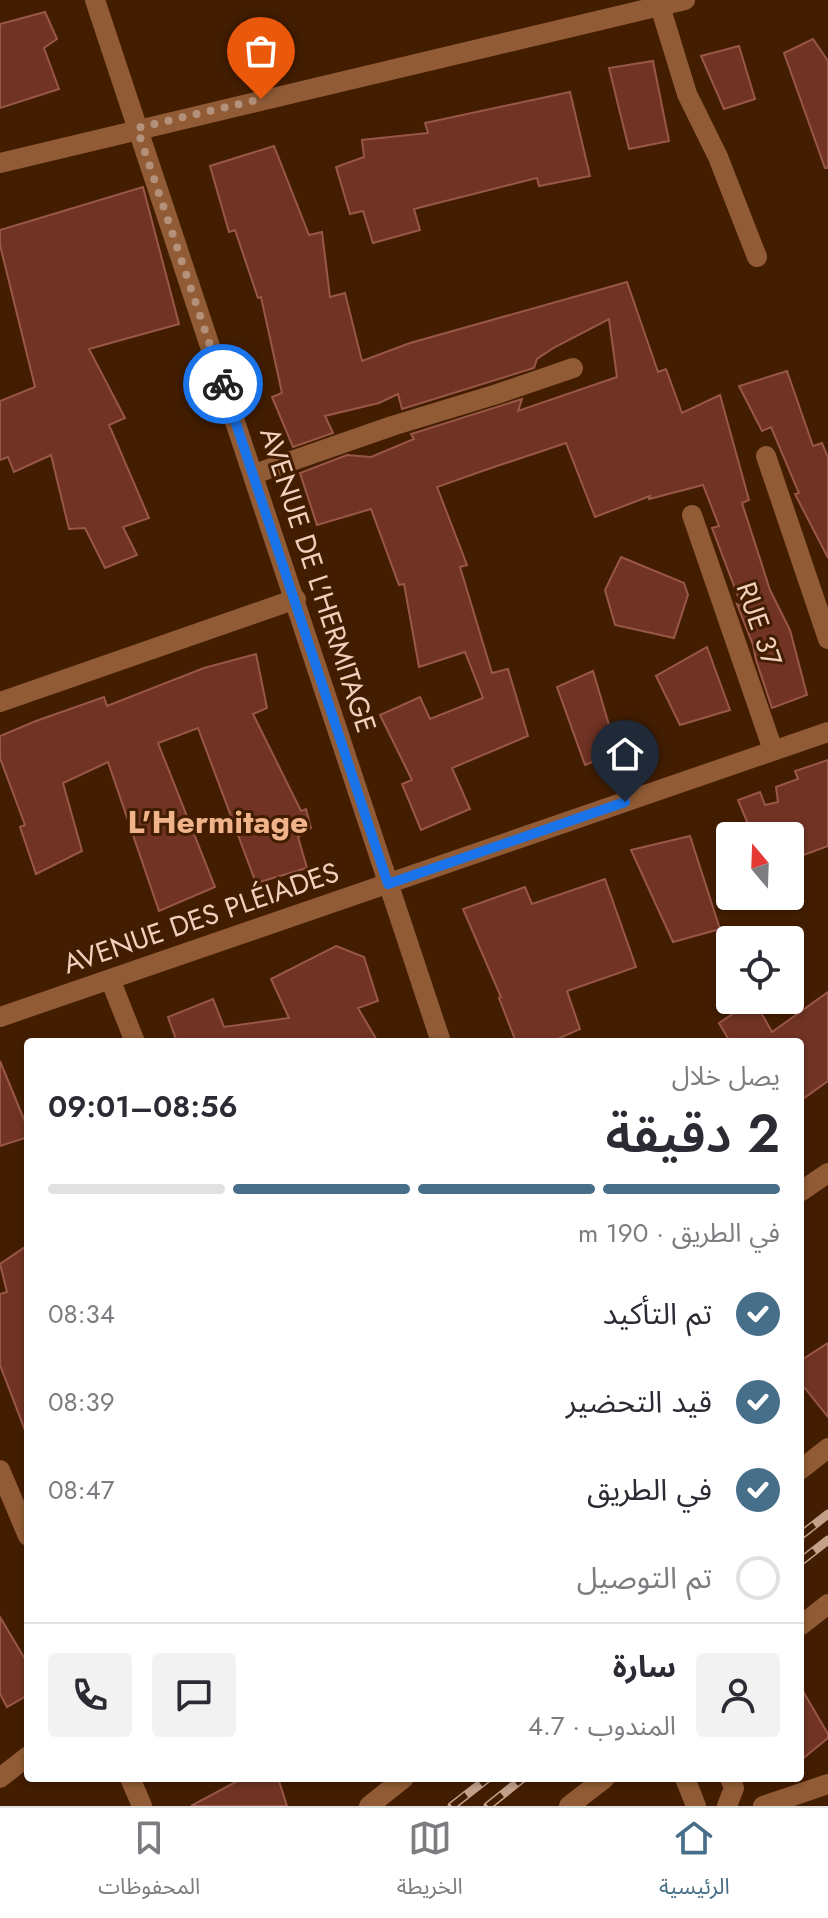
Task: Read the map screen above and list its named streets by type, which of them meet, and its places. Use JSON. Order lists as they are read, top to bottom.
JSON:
{
  "streets": {
    "street": ["AVENUE DE L'HERMITAGE", "RUE 37", "AVENUE DES PLÉIADES"]
  },
  "crossings": [
    ["AVENUE DE L'HERMITAGE", "AVENUE DES PLÉIADES"],
    ["RUE 37", "AVENUE DES PLÉIADES"]
  ],
  "districts": ["L'Hermitage"],
  "north": "top",
  "page": {
    "heading": ["2 دقيقة", "يصل خلال", "08:56–09:01"],
    "panel": ["سارة", "المندوب · 4.7"],
    "bar": "في الطريق · 190 m",
    "list": [
      ["تم التأكيد", "08:34"],
      ["قيد التحضير", "08:39"],
      ["في الطريق", "08:47"],
      "تم التوصيل"
    ],
    "tabs": ["الرئيسية", "الخريطة", "المحفوظات"]
  }
}
